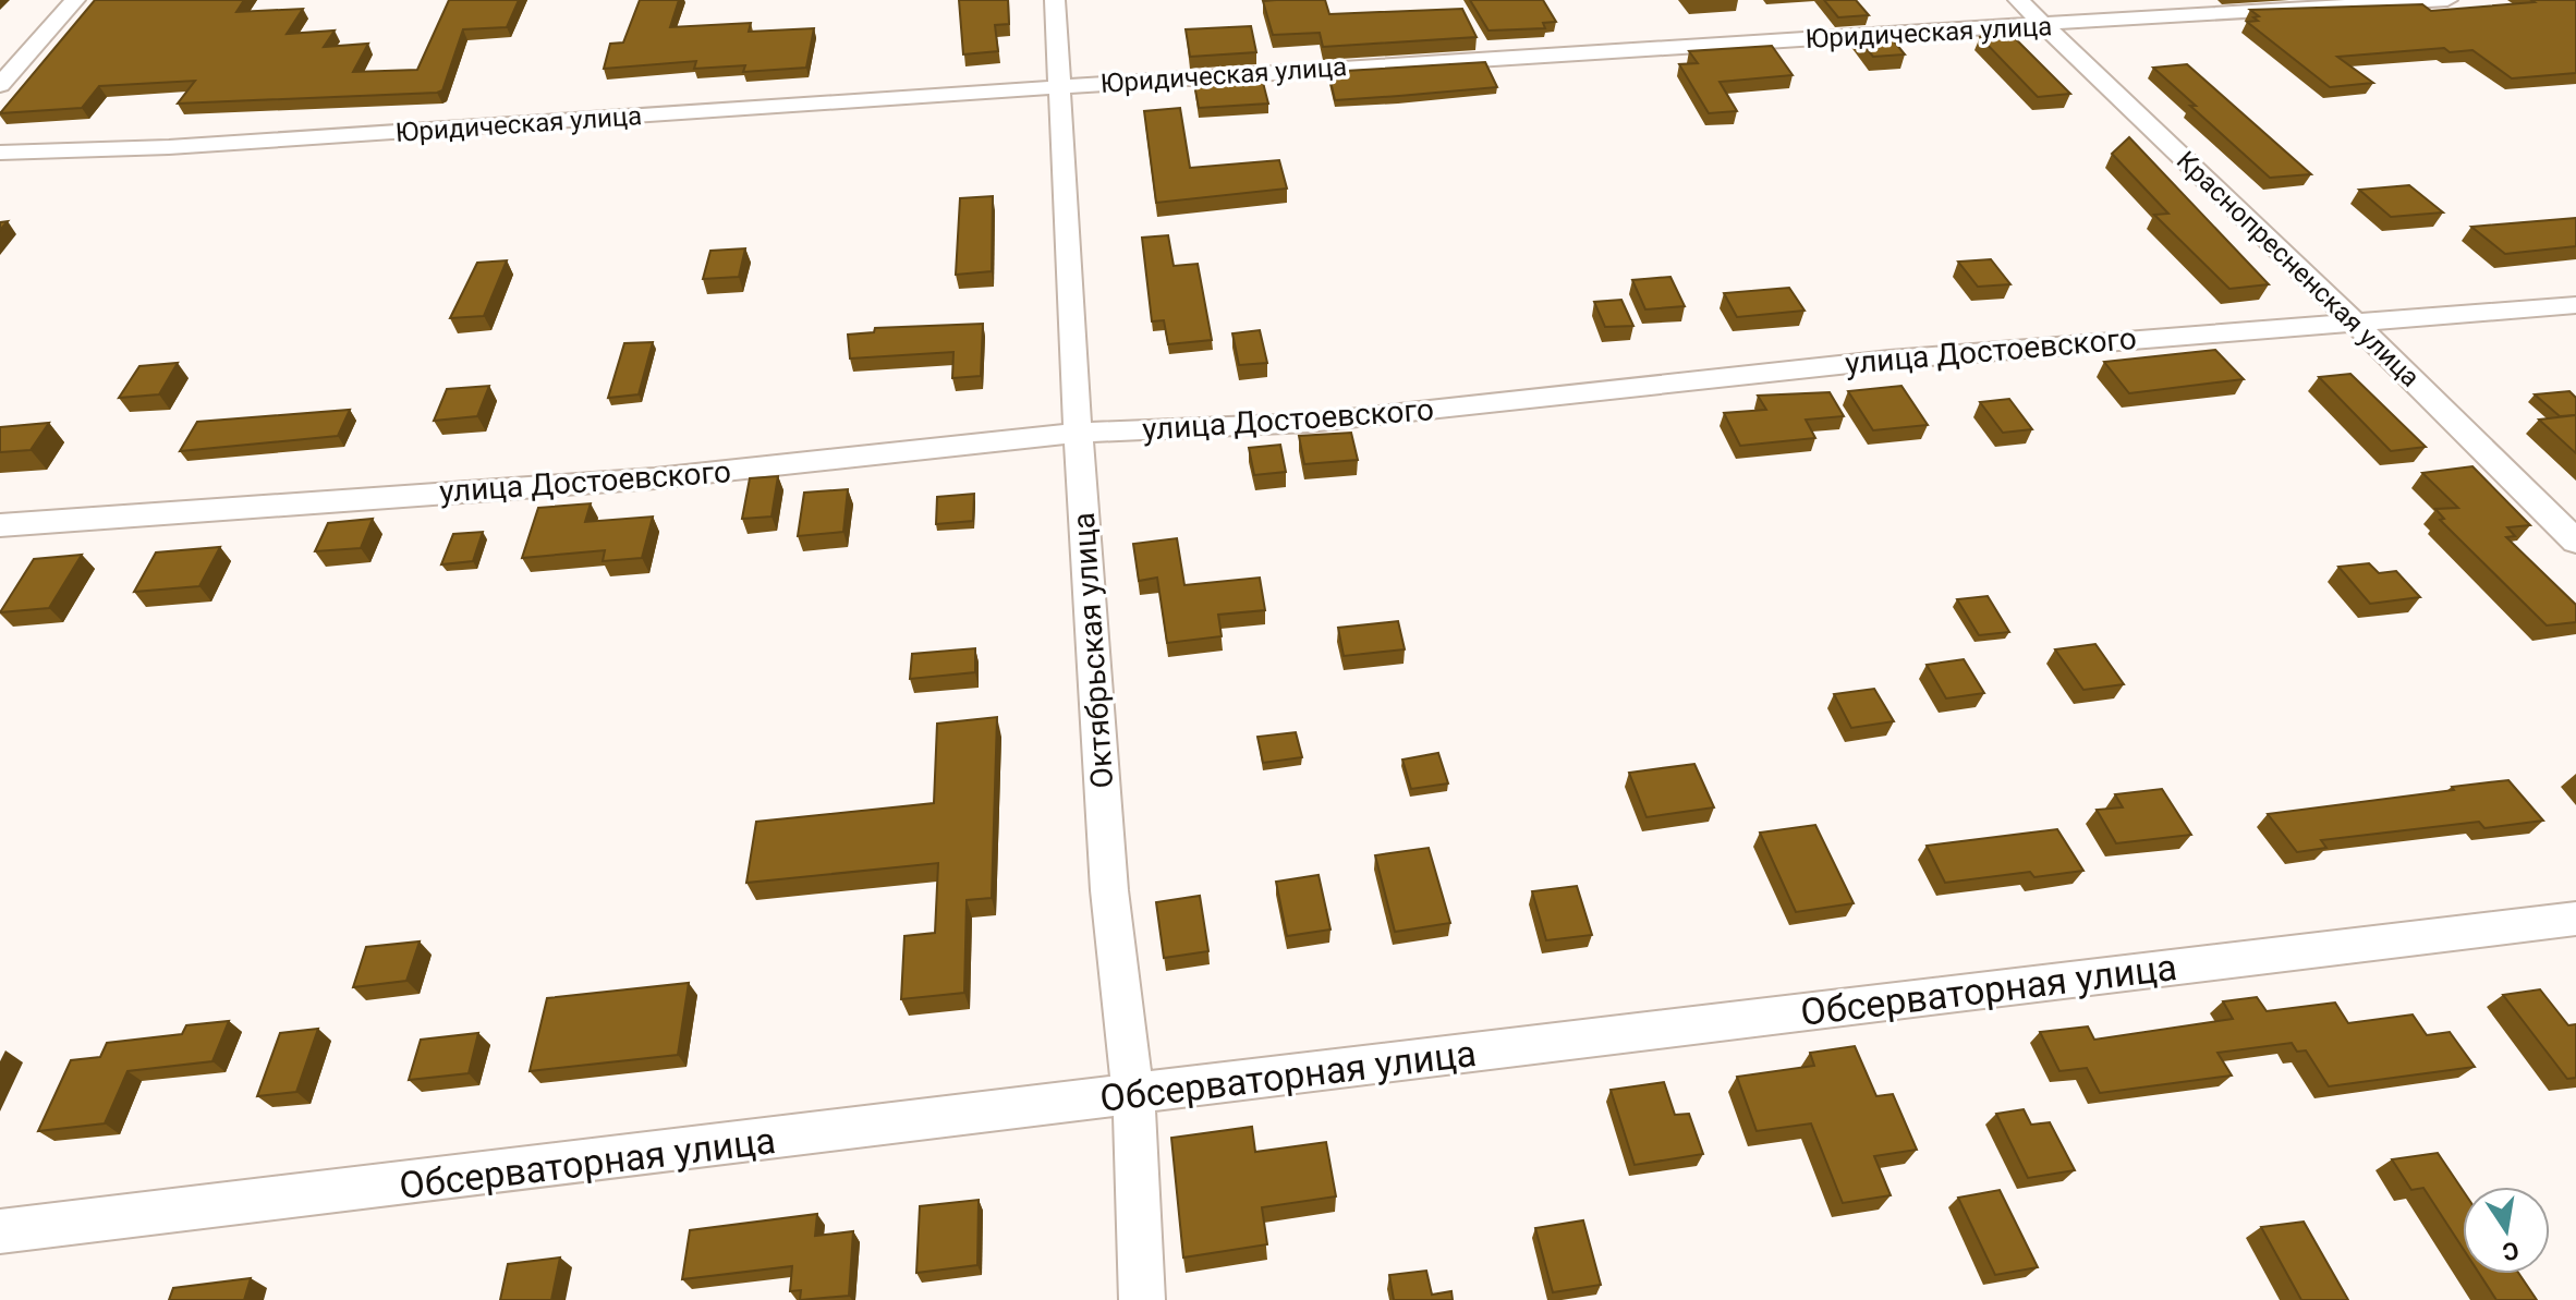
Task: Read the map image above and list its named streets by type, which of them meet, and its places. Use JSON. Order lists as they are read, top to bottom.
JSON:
{
  "streets": {
    "street": [
      "Юридическая улица",
      "Краснопресненская улица",
      "улица Достоевского",
      "Октябрьская улица",
      "Обсерваторная улица"
    ]
  },
  "crossings": [
    ["Юридическая улица", "Краснопресненская улица"],
    ["Юридическая улица", "Октябрьская улица"],
    ["Краснопресненская улица", "улица Достоевского"],
    ["улица Достоевского", "Октябрьская улица"],
    ["Октябрьская улица", "Обсерваторная улица"]
  ],
  "north": "bottom"
}
